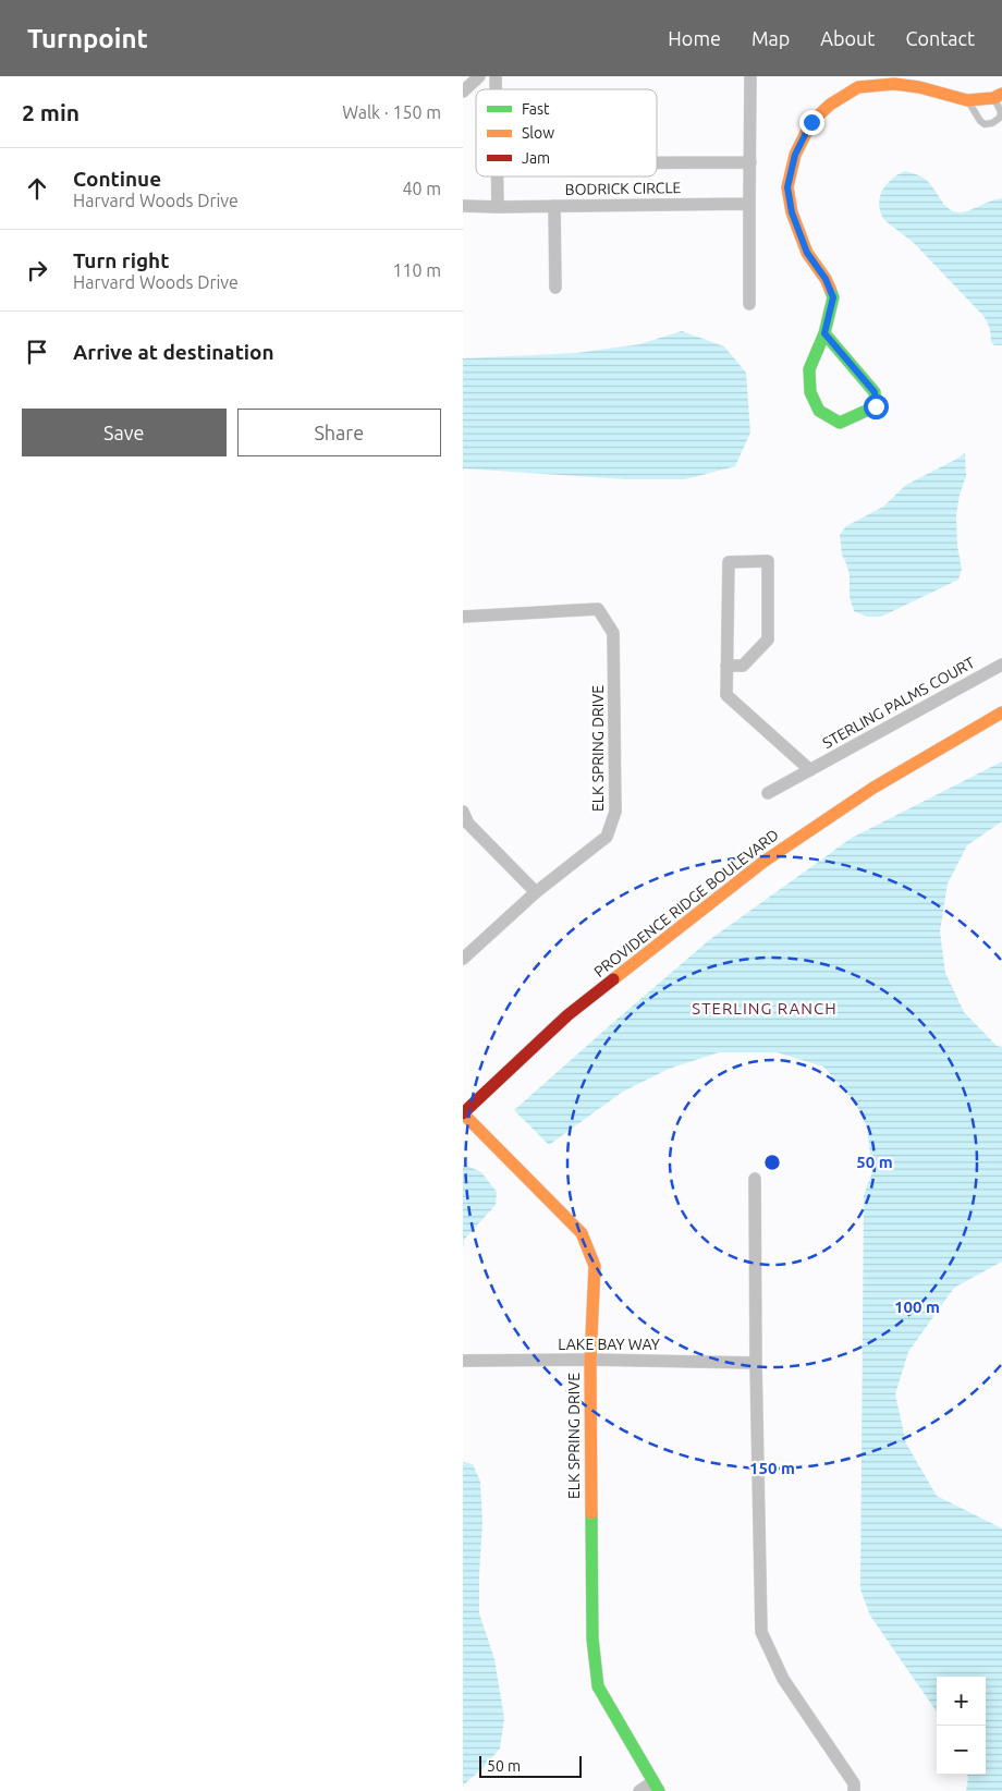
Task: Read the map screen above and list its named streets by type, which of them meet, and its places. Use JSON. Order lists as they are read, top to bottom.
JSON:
{
  "streets": {
    "street": [
      "BODRICK CIRCLE",
      "STERLING PALMS COURT",
      "ELK SPRING DRIVE",
      "PROVIDENCE RIDGE BOULEVARD",
      "LAKE BAY WAY"
    ]
  },
  "crossings": [
    ["ELK SPRING DRIVE", "PROVIDENCE RIDGE BOULEVARD"],
    ["ELK SPRING DRIVE", "LAKE BAY WAY"]
  ],
  "districts": ["STERLING RANCH"],
  "legend": ["Fast", "Slow", "Jam"],
  "scale_bar": "50 m",
  "page": {
    "header": "Turnpoint",
    "nav": [
      "Home",
      "Map",
      "About",
      "Contact"
    ],
    "heading": ["2 min", "Walk · 150 m"],
    "list": [
      ["Continue", "Harvard Woods Drive", "40 m"],
      ["Turn right", "Harvard Woods Drive", "110 m"],
      "Arrive at destination"
    ],
    "buttons": ["Save", "Share"],
    "map_buttons": ["+", "−"],
    "scale": "50 m"
  },
  "rings": ["50 m", "100 m", "150 m"]
}
